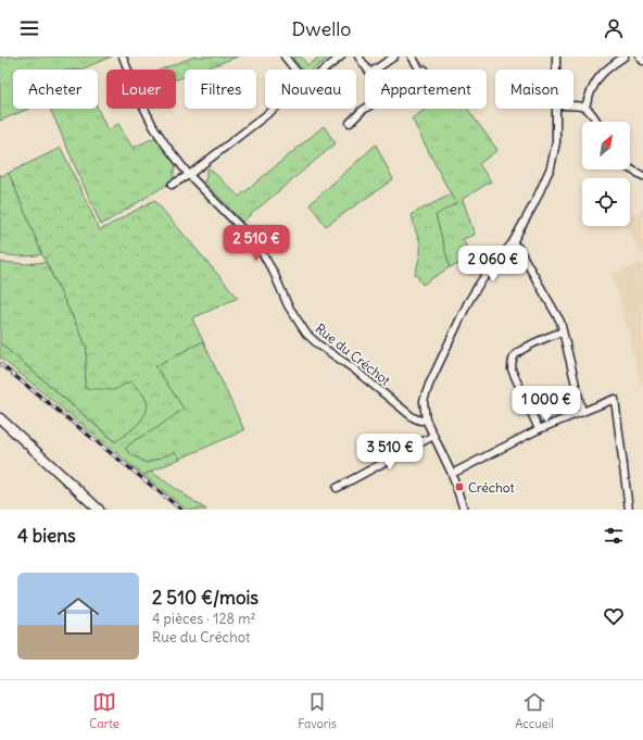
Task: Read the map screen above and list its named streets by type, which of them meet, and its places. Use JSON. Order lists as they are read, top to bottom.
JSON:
{
  "streets": {
    "street": ["Rue du Créchot"]
  },
  "places": {
    "transit": ["Créchot"]
  },
  "north": "top right",
  "page": {
    "header": "Dwello",
    "chip": [
      "Acheter",
      "Louer",
      "Filtres",
      "Nouveau",
      "Appartement",
      "Maison"
    ],
    "price": [
      "2 510 €",
      "2 060 €",
      "1 000 €",
      "3 510 €"
    ],
    "heading": "4 biens",
    "list": [
      {
        "name": "2 510 €/mois",
        "note": "4 pièces · 128 m² · Rue du Créchot"
      }
    ],
    "tabs": ["Carte", "Favoris", "Accueil"]
  }
}
